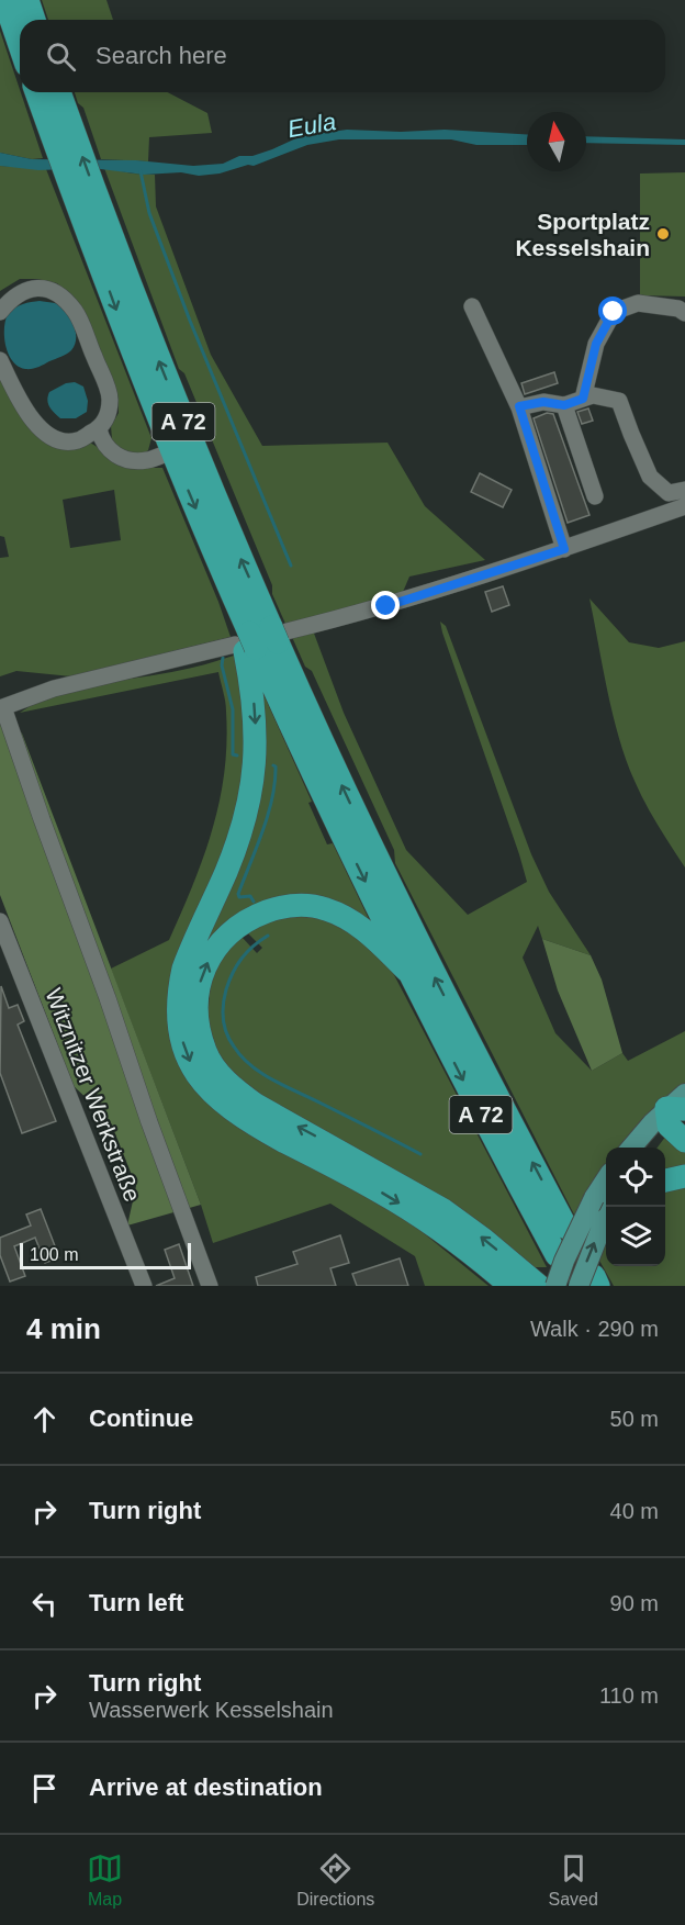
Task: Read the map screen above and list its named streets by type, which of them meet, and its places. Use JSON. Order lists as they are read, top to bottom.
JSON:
{
  "streets": {
    "highway": ["A 72"],
    "street": ["Witznitzer Werkstraße"]
  },
  "water": ["Eula"],
  "places": ["Sportplatz Kesselshain"],
  "scale_bar": "100 m",
  "north": "top",
  "page": {
    "search": "Search here",
    "scale": "100 m",
    "heading": ["4 min", "Walk · 290 m"],
    "list": [
      ["Continue", "50 m"],
      ["Turn right", "40 m"],
      ["Turn left", "90 m"],
      ["Turn right", "Wasserwerk Kesselshain", "110 m"],
      "Arrive at destination"
    ],
    "nav": ["Map", "Directions", "Saved"]
  }
}
